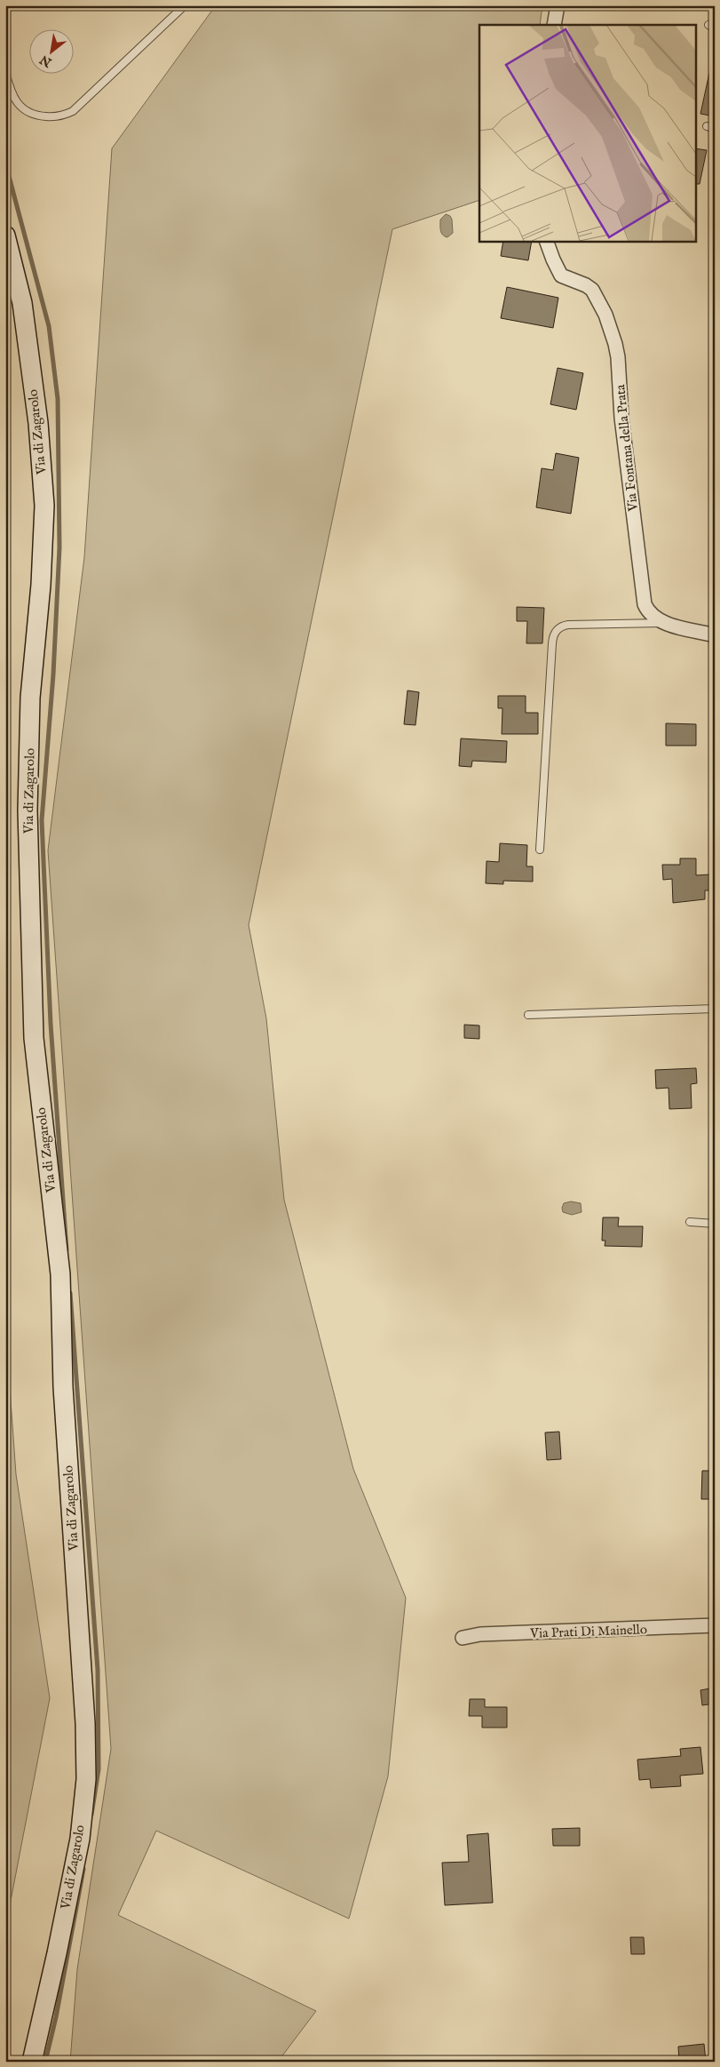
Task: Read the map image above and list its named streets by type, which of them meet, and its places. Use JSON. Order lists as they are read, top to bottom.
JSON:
{
  "streets": {
    "main road": ["Via di Zagarolo"],
    "street": ["Via Fontana della Prata", "Via Prati Di Mainello"]
  },
  "north": "bottom left"
}
